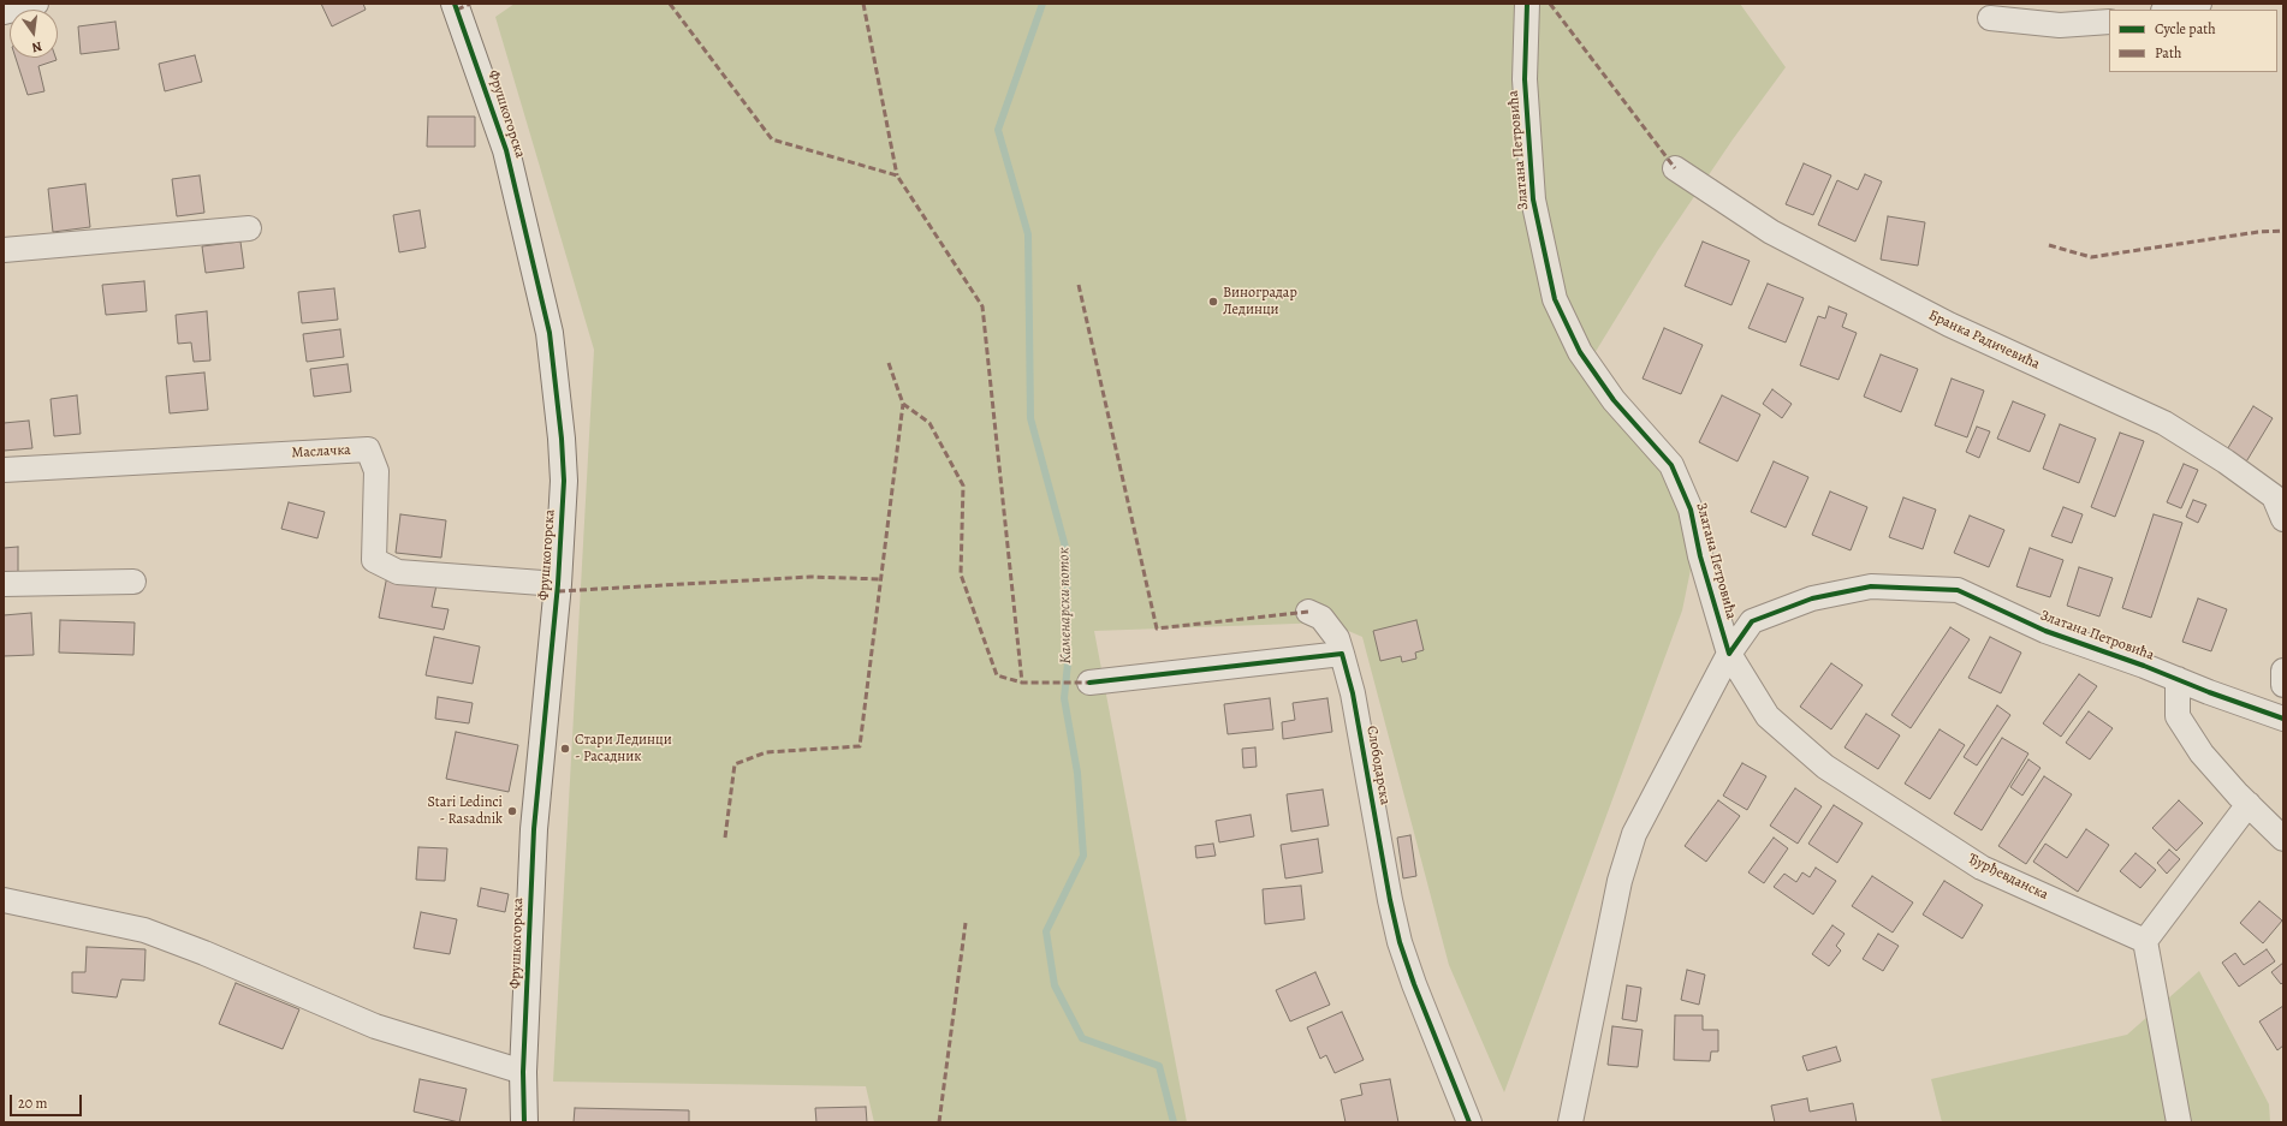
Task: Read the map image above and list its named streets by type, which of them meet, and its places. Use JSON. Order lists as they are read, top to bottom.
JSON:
{
  "streets": {
    "street": [
      "Фрушкогорска",
      "Златана Петровића",
      "Бранка Радичевића",
      "Маслачка",
      "Слободарска",
      "Ђурђевданска"
    ]
  },
  "crossings": [
    ["Фрушкогорска", "Маслачка"],
    ["Златана Петровића", "Ђурђевданска"]
  ],
  "water": ["Каменарски поток"],
  "places": ["Виноградар Лединци", "Стари Лединци - Расадник", "Stari Ledinci - Rasadnik"],
  "legend": ["Cycle path", "Path"],
  "scale_bar": "20 m",
  "north": "bottom"
}
